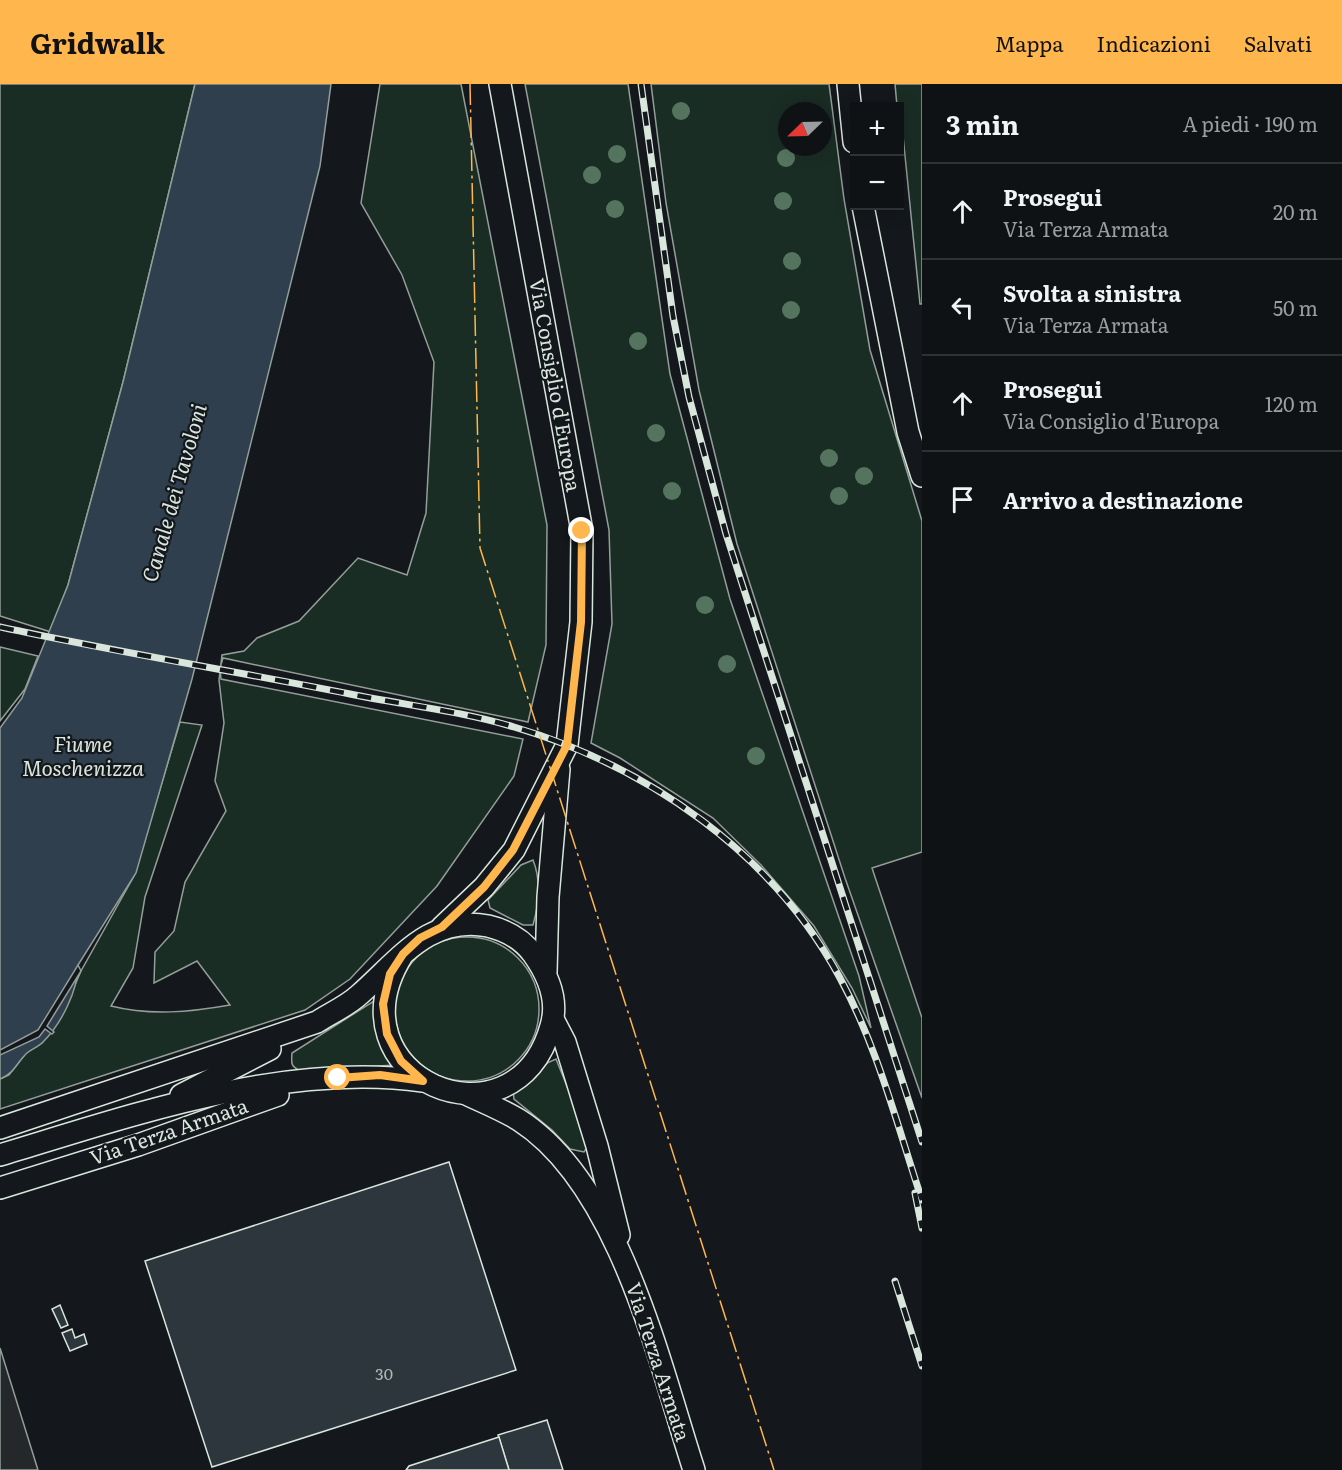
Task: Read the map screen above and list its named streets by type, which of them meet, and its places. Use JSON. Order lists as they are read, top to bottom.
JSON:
{
  "streets": {
    "street": ["Via Consiglio d'Europa", "Via Terza Armata"]
  },
  "crossings": [
    ["Via Consiglio d'Europa", "Via Terza Armata"]
  ],
  "water": ["Canale dei Tavoloni", "Fiume Moschenizza"],
  "house_numbers": ["30"],
  "north": "bottom left",
  "page": {
    "header": "Gridwalk",
    "nav": ["Mappa", "Indicazioni", "Salvati"],
    "heading": ["3 min", "A piedi · 190 m"],
    "map_buttons": ["+", "−"],
    "list": [
      ["Prosegui", "Via Terza Armata", "20 m"],
      ["Svolta a sinistra", "Via Terza Armata", "50 m"],
      ["Prosegui", "Via Consiglio d'Europa", "120 m"],
      "Arrivo a destinazione"
    ]
  }
}
